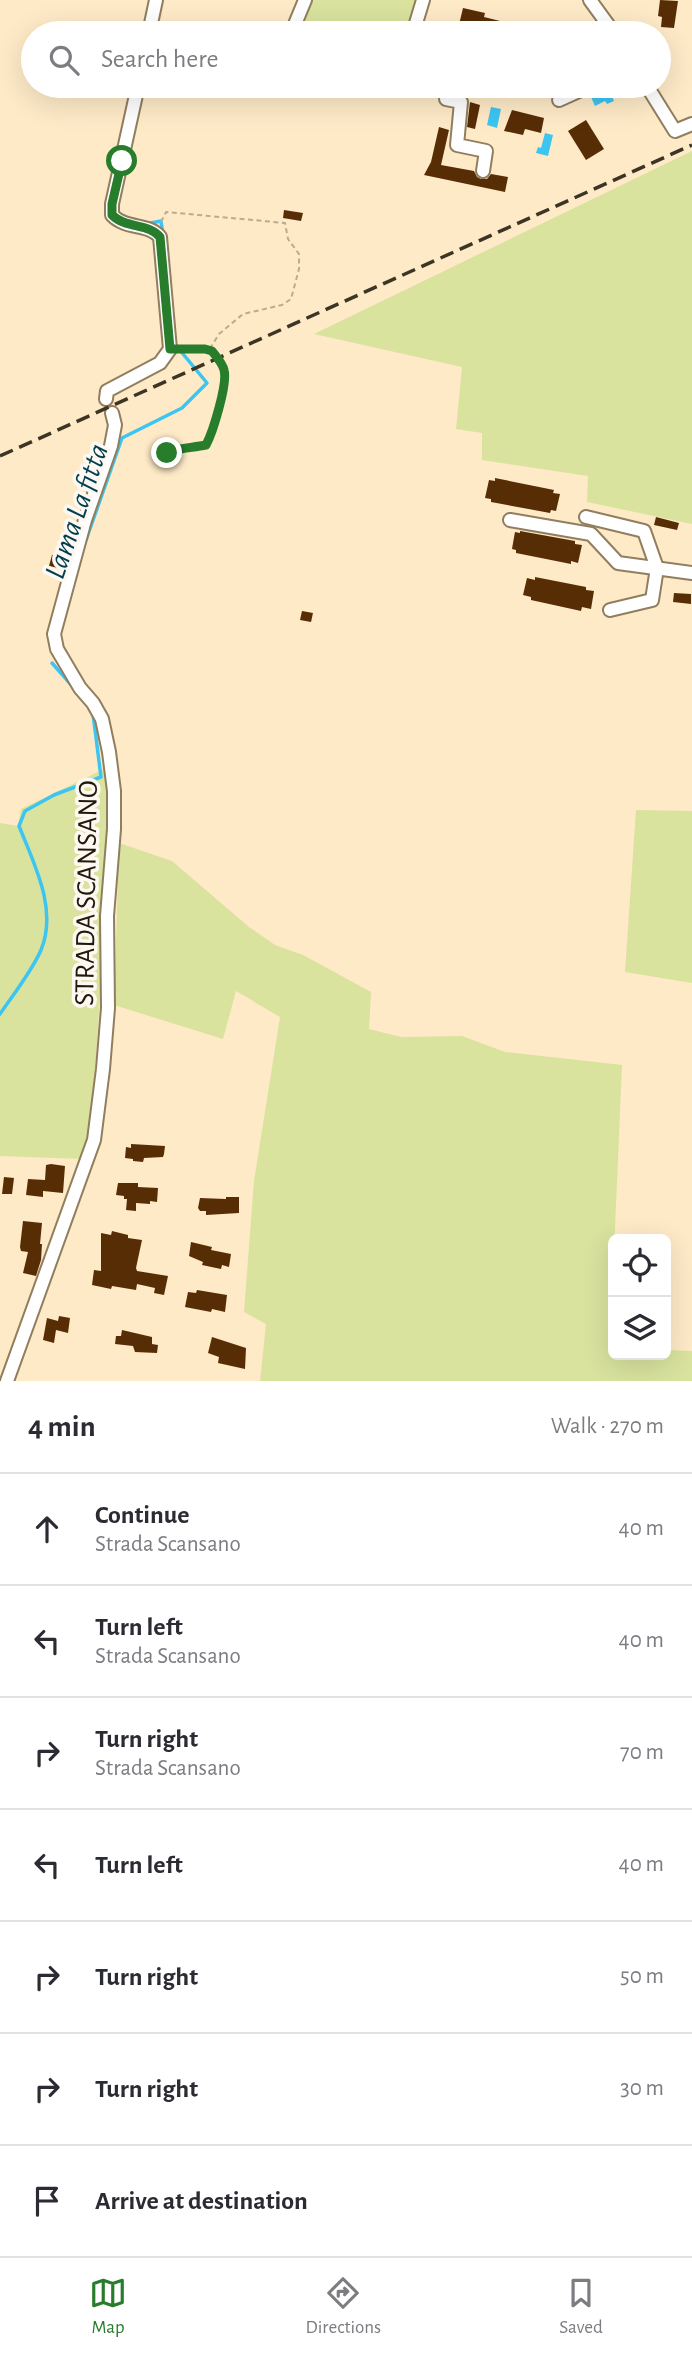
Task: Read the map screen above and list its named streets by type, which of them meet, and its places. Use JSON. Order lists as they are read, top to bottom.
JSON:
{
  "streets": {
    "street": ["STRADA SCANSANO"]
  },
  "water": ["Lama La fitta"],
  "page": {
    "search": "Search here",
    "heading": ["4 min", "Walk · 270 m"],
    "list": [
      ["Continue", "Strada Scansano", "40 m"],
      ["Turn left", "Strada Scansano", "40 m"],
      ["Turn right", "Strada Scansano", "70 m"],
      ["Turn left", "40 m"],
      ["Turn right", "50 m"],
      ["Turn right", "30 m"],
      "Arrive at destination"
    ],
    "nav": ["Map", "Directions", "Saved"]
  }
}
